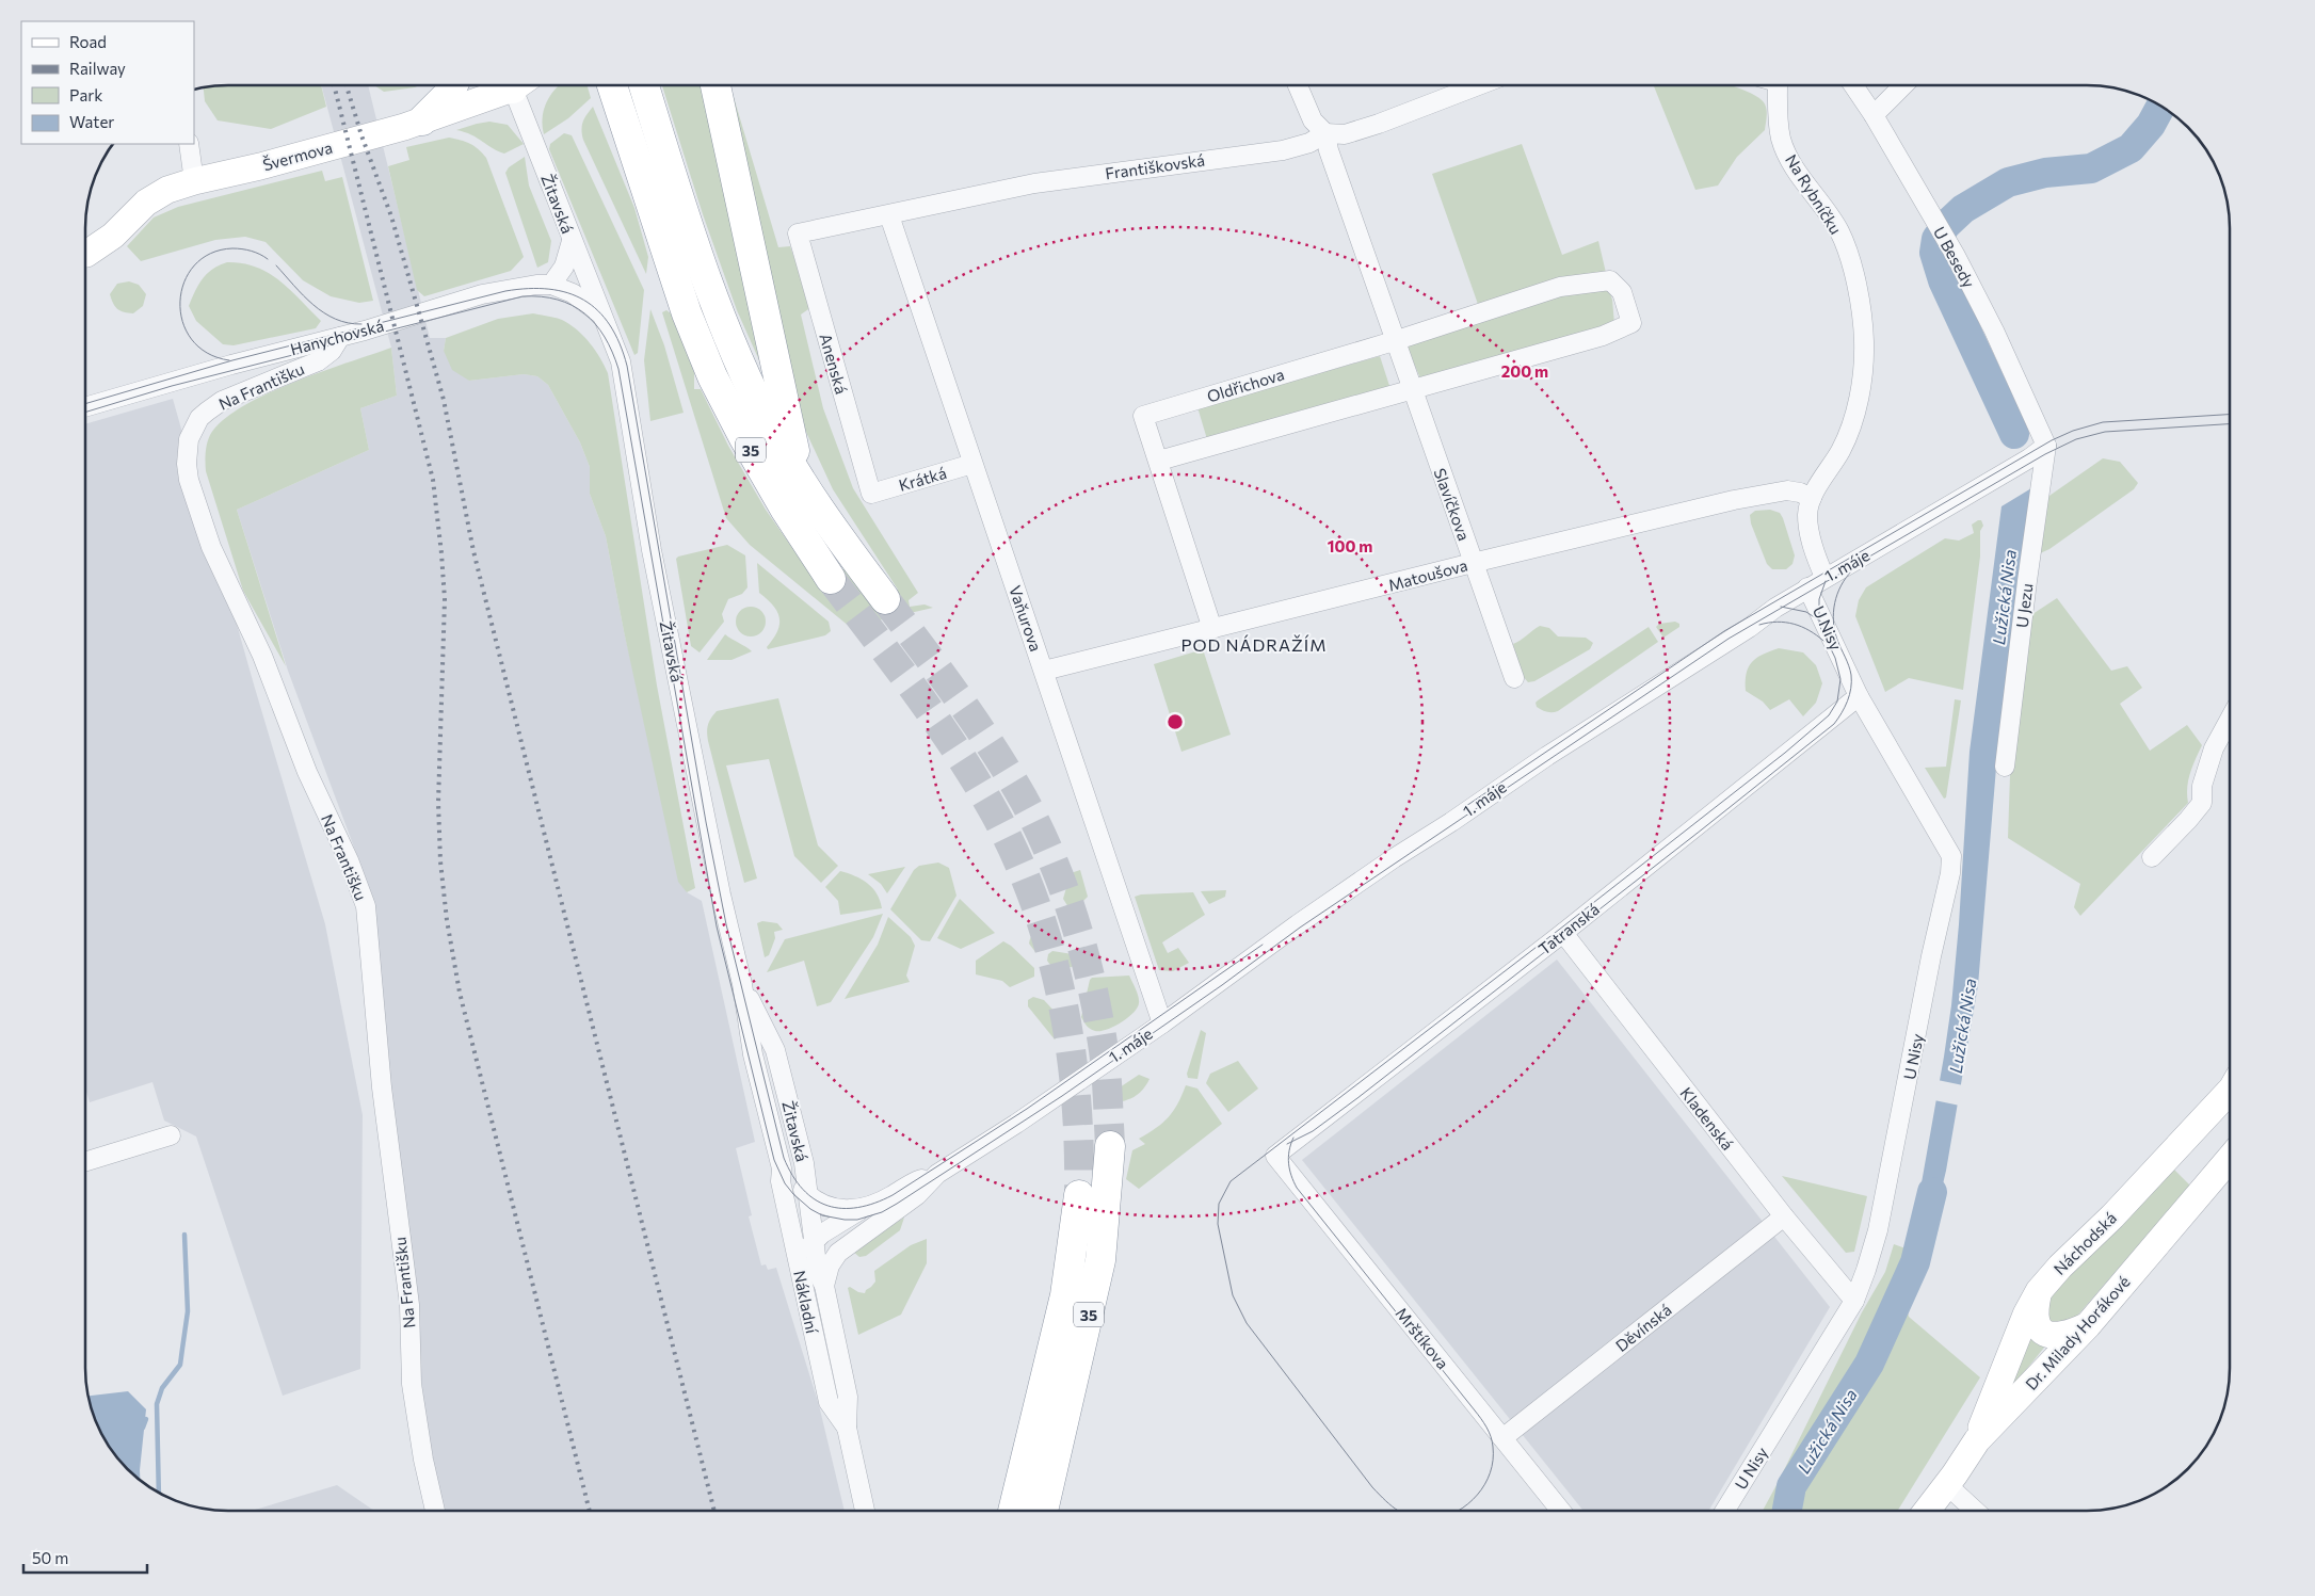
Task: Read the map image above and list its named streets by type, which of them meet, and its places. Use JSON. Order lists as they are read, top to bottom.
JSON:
{
  "streets": {
    "highway": ["35"],
    "street": [
      "Švermova",
      "Františkovská",
      "Na Rybníčku",
      "Žitavská",
      "U Besedy",
      "Hanychovská",
      "Anenská",
      "Oldřichova",
      "Na Františku",
      "Krátká",
      "Slavíčkova",
      "1. máje",
      "Matoušova",
      "U Jezu",
      "Vaňurova",
      "U Nisy",
      "Tatranská",
      "Kladenská",
      "Náchodská",
      "Nákladní",
      "Děvínská",
      "Dr. Milady Horákové",
      "Mrštíkova"
    ]
  },
  "crossings": [
    ["Františkovská", "Anenská"],
    ["Františkovská", "Vaňurova"],
    ["Na Rybníčku", "1. máje"],
    ["Na Rybníčku", "Matoušova"],
    ["Žitavská", "1. máje"],
    ["Žitavská", "Nákladní"],
    ["U Besedy", "1. máje"],
    ["U Besedy", "U Jezu"],
    ["Hanychovská", "Na Františku"],
    ["Anenská", "Krátká"],
    ["Oldřichova", "Slavíčkova"],
    ["Oldřichova", "Matoušova"],
    ["Krátká", "Vaňurova"],
    ["Slavíčkova", "Matoušova"],
    ["1. máje", "U Jezu"],
    ["1. máje", "Vaňurova"],
    ["1. máje", "U Nisy"],
    ["1. máje", "Nákladní"],
    ["Matoušova", "Vaňurova"],
    ["U Nisy", "Tatranská"],
    ["U Nisy", "Kladenská"],
    ["Tatranská", "Kladenská"],
    ["Tatranská", "Mrštíkova"],
    ["Kladenská", "Děvínská"],
    ["Náchodská", "Dr. Milady Horákové"],
    ["Děvínská", "Mrštíkova"]
  ],
  "districts": ["POD NÁDRAŽÍM"],
  "water": ["Lužická Nisa"],
  "legend": [
    "Road",
    "Railway",
    "Park",
    "Water"
  ],
  "scale_bar": "50 m",
  "rings": ["200 m", "100 m"]
}
